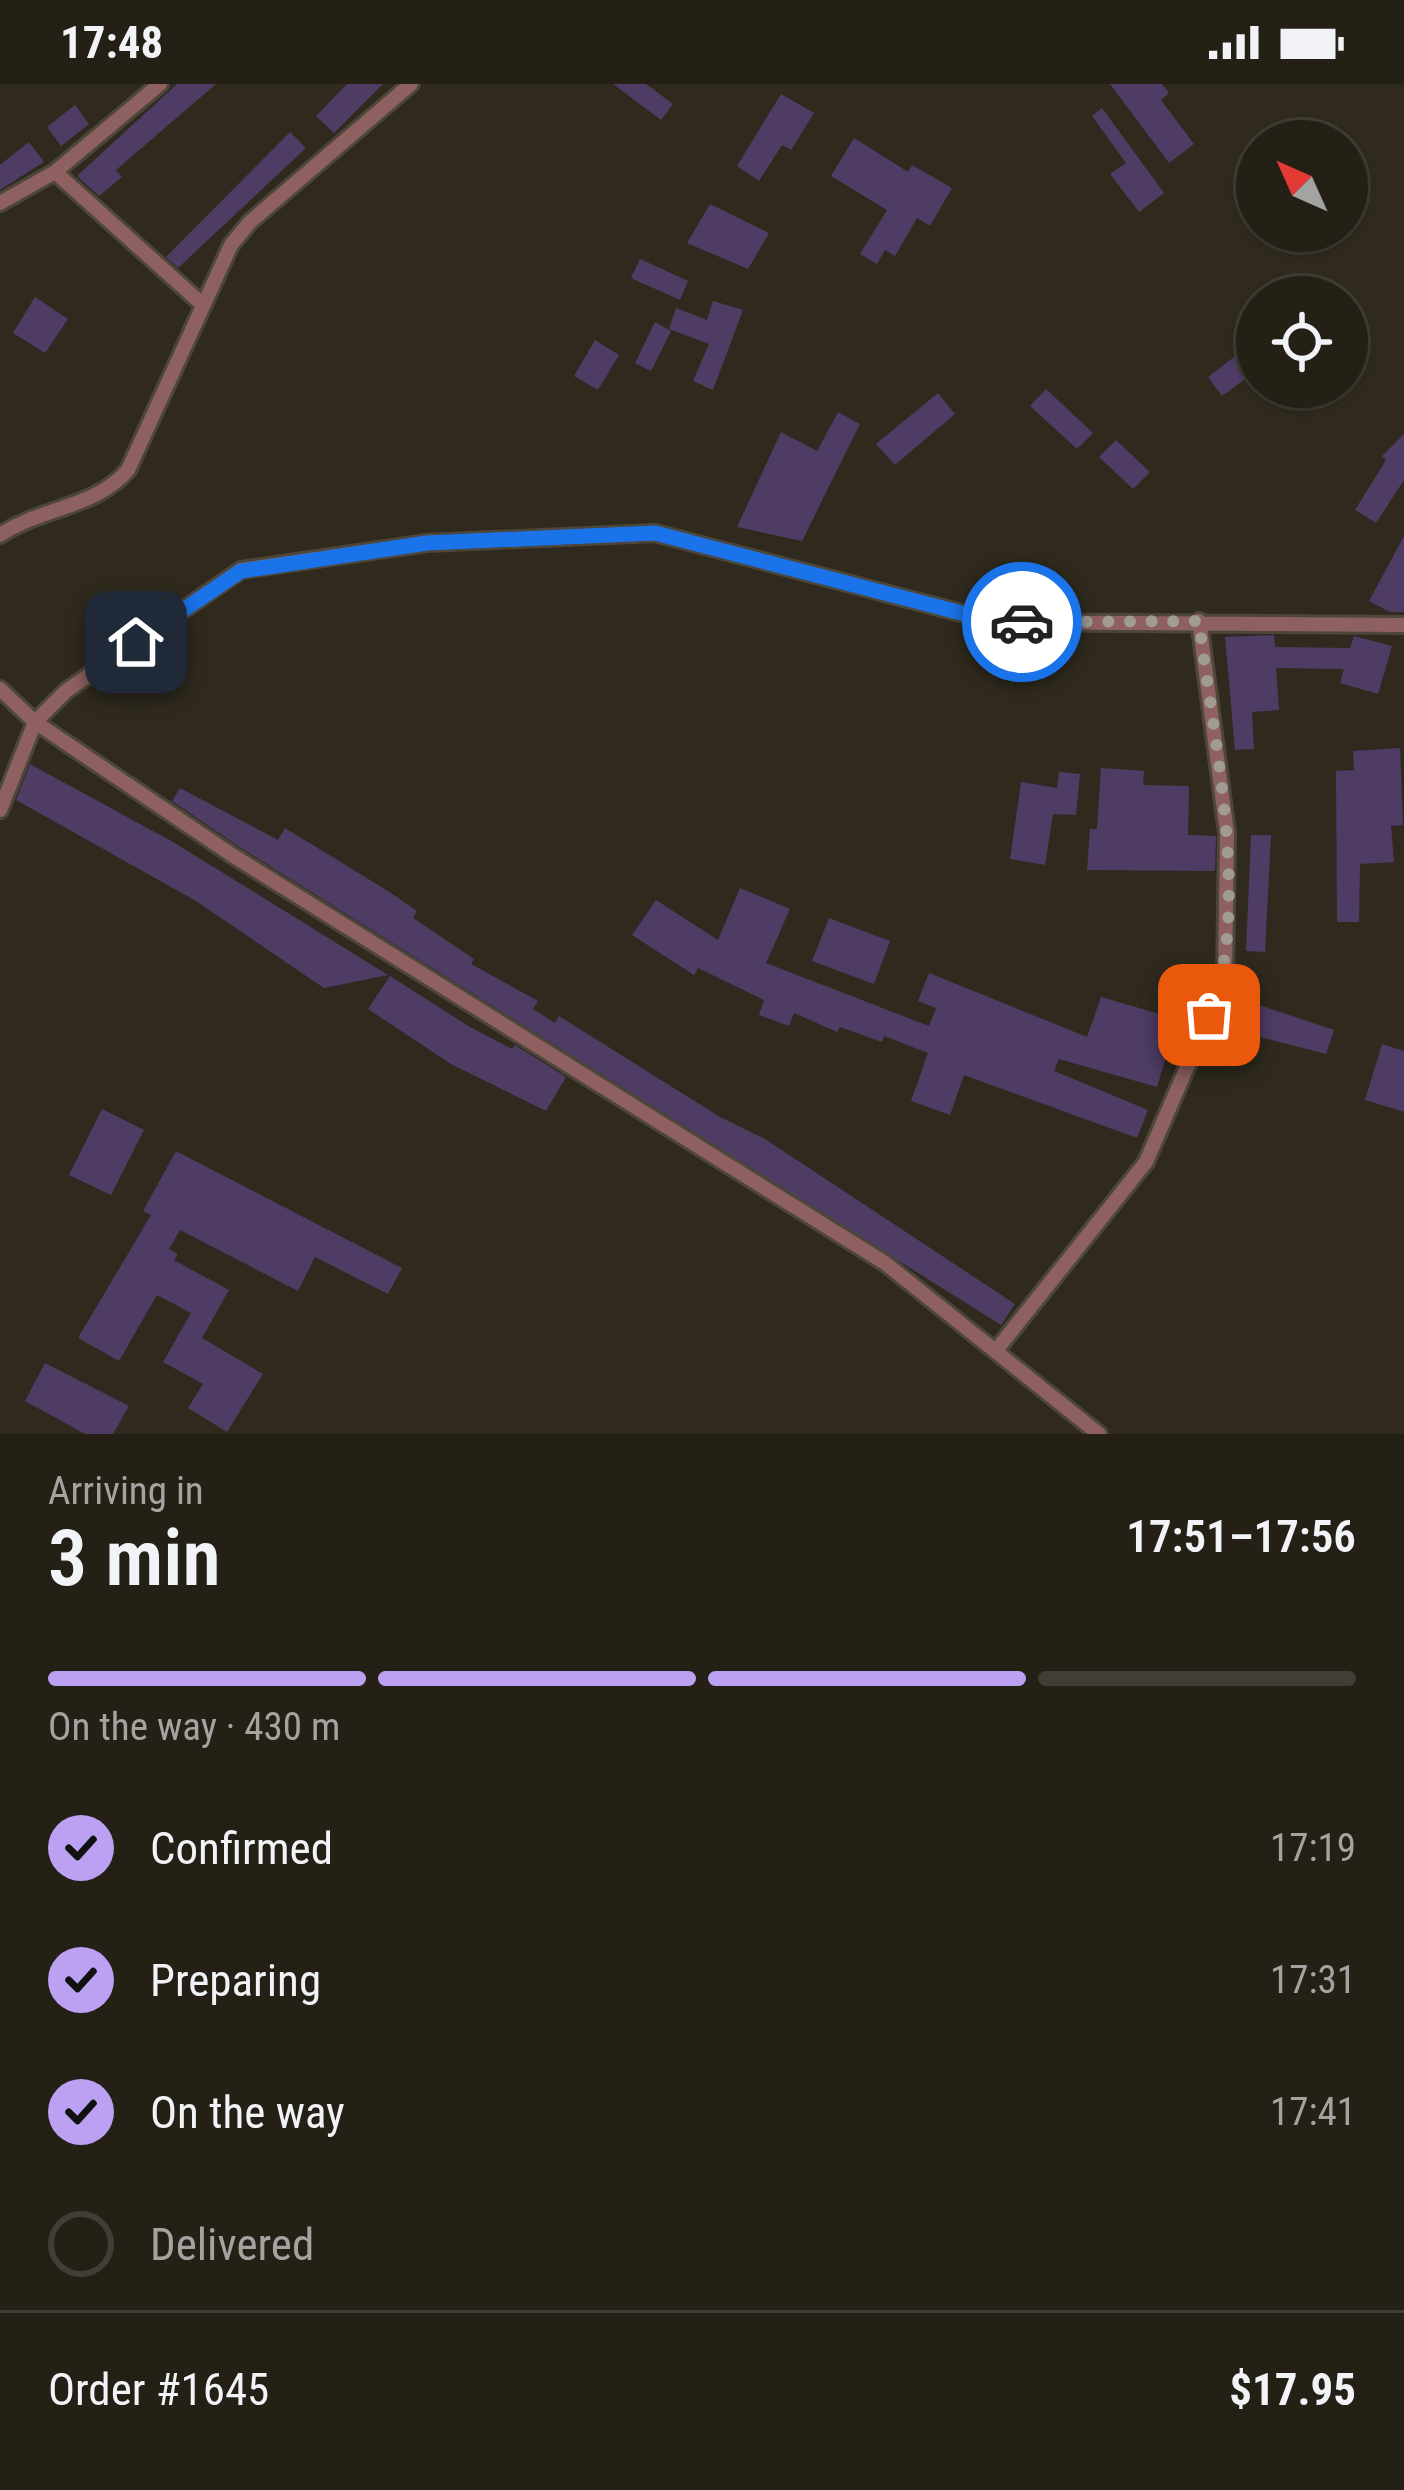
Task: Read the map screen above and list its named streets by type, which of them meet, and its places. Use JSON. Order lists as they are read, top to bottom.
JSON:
{
  "north": "top left",
  "page": {
    "status": "17:48",
    "heading": ["3 min", "Arriving in", "17:51–17:56"],
    "panel": ["Order #1645", "$17.95"],
    "bar": "On the way · 430 m",
    "list": [
      ["Confirmed", "17:19"],
      ["Preparing", "17:31"],
      ["On the way", "17:41"],
      "Delivered"
    ]
  }
}
